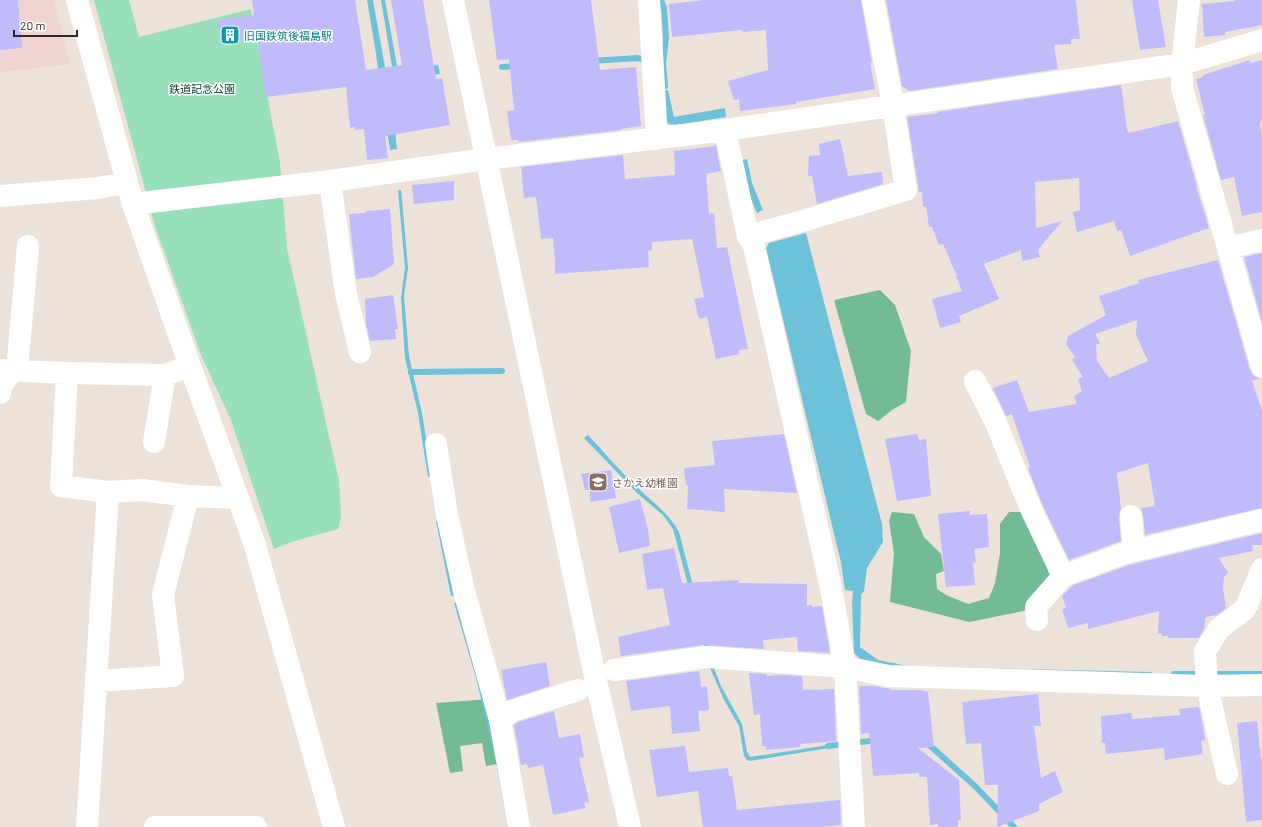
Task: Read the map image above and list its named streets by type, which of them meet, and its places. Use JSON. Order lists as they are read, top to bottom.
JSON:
{
  "parks": ["鉄道記念公園"],
  "places": {
    "building": ["旧国鉄筑後福島駅"],
    "school or university": ["さかえ幼稚園"]
  },
  "scale_bar": "20 m"
}
